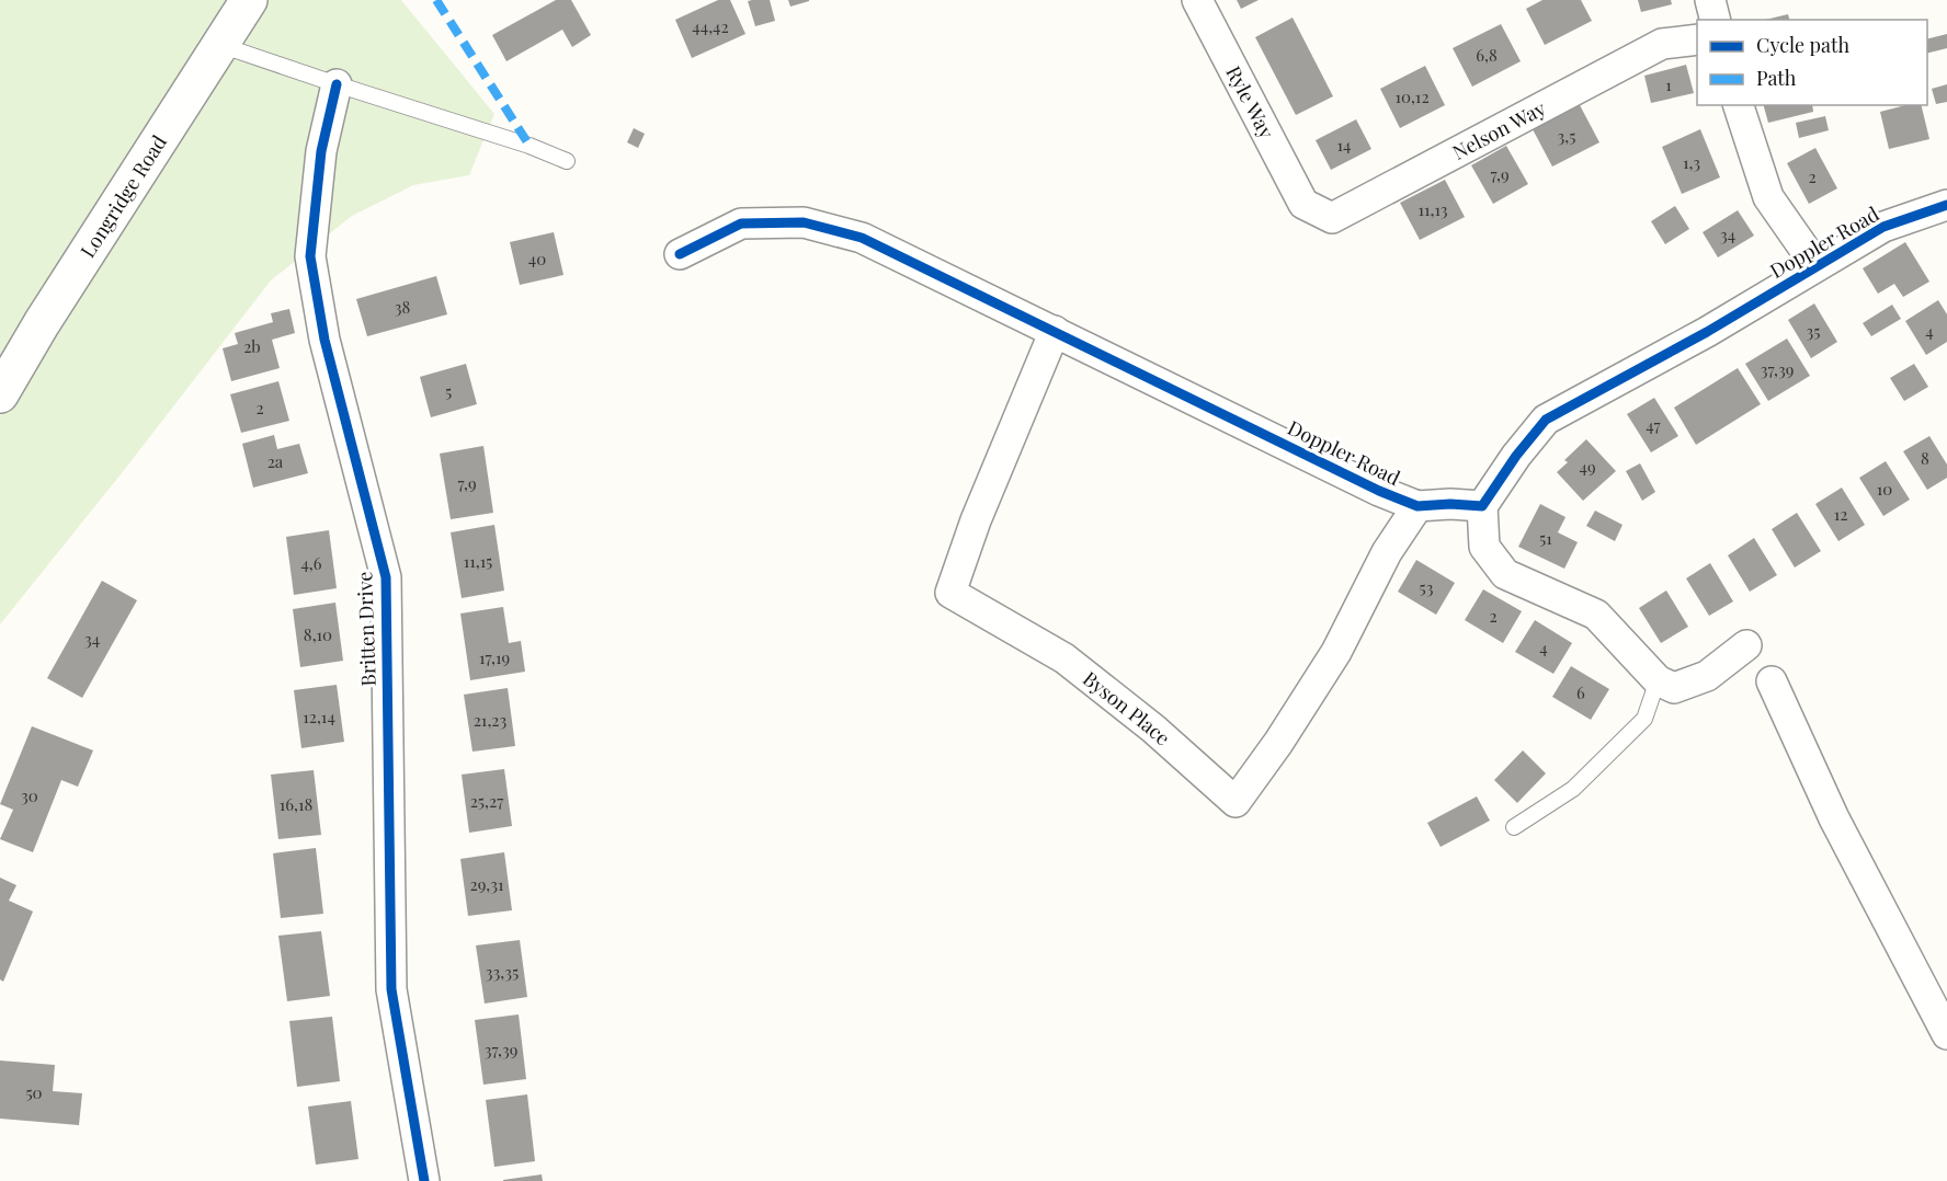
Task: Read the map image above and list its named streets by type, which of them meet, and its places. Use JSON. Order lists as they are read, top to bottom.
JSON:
{
  "streets": {
    "street": [
      "Ryle Way",
      "Nelson Way",
      "Longridge Road",
      "Doppler Road",
      "Britten Drive",
      "Byson Place"
    ]
  },
  "crossings": [
    ["Ryle Way", "Nelson Way"],
    ["Doppler Road", "Byson Place"]
  ],
  "house_numbers": [
    "44,42",
    "6,8",
    "1",
    "10,12",
    "3,5",
    "14",
    "1,3",
    "7,9",
    "2",
    "11,13",
    "34",
    "40",
    "38",
    "35",
    "4",
    "2b",
    "37,39",
    "5",
    "2",
    "47",
    "8",
    "2a",
    "49",
    "7,9",
    "10",
    "12",
    "51",
    "11,15",
    "4,6",
    "53",
    "2",
    "8,10",
    "34",
    "4",
    "17,19",
    "6",
    "12,14",
    "21,23",
    "30",
    "25,27",
    "16,18",
    "29,31",
    "33,35",
    "37,39",
    "50"
  ],
  "legend": ["Cycle path", "Path"]
}
